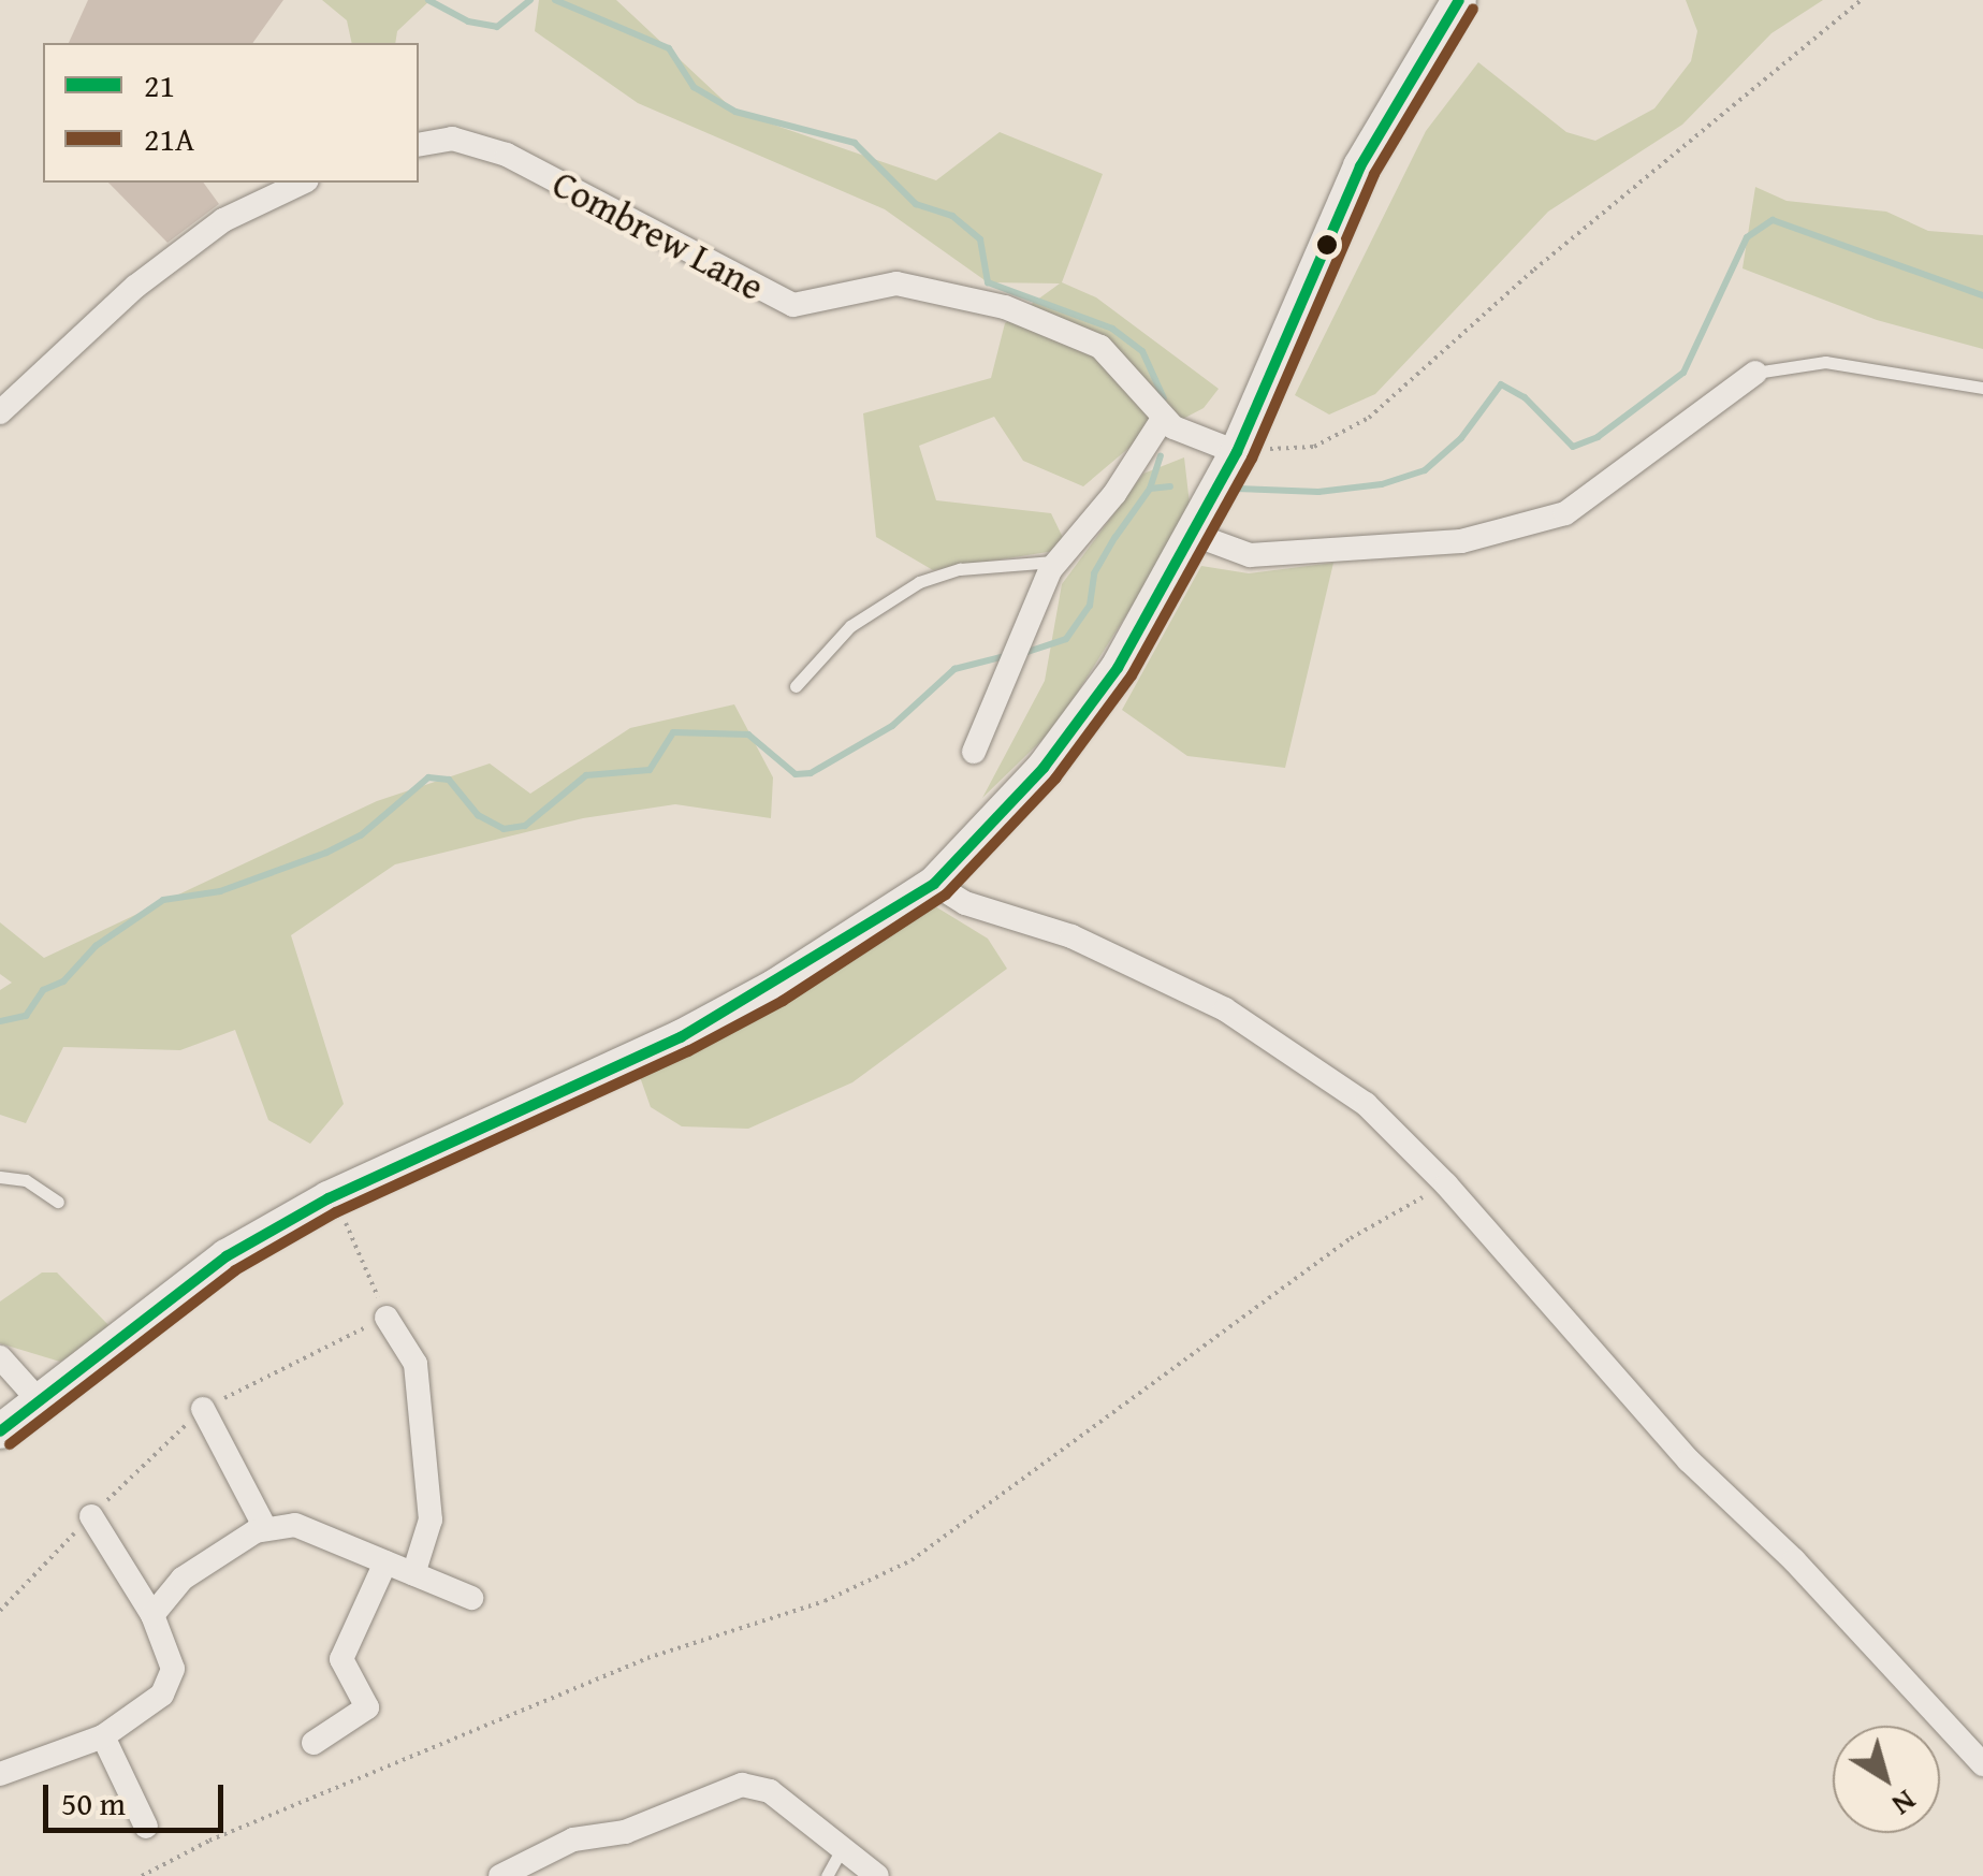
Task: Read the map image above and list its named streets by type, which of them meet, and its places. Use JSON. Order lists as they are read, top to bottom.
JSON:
{
  "streets": {
    "street": ["Combrew Lane"]
  },
  "lines": ["transit line 21", "transit line 21A"],
  "legend": ["21", "21A"],
  "scale_bar": "50 m",
  "north": "bottom right"
}
